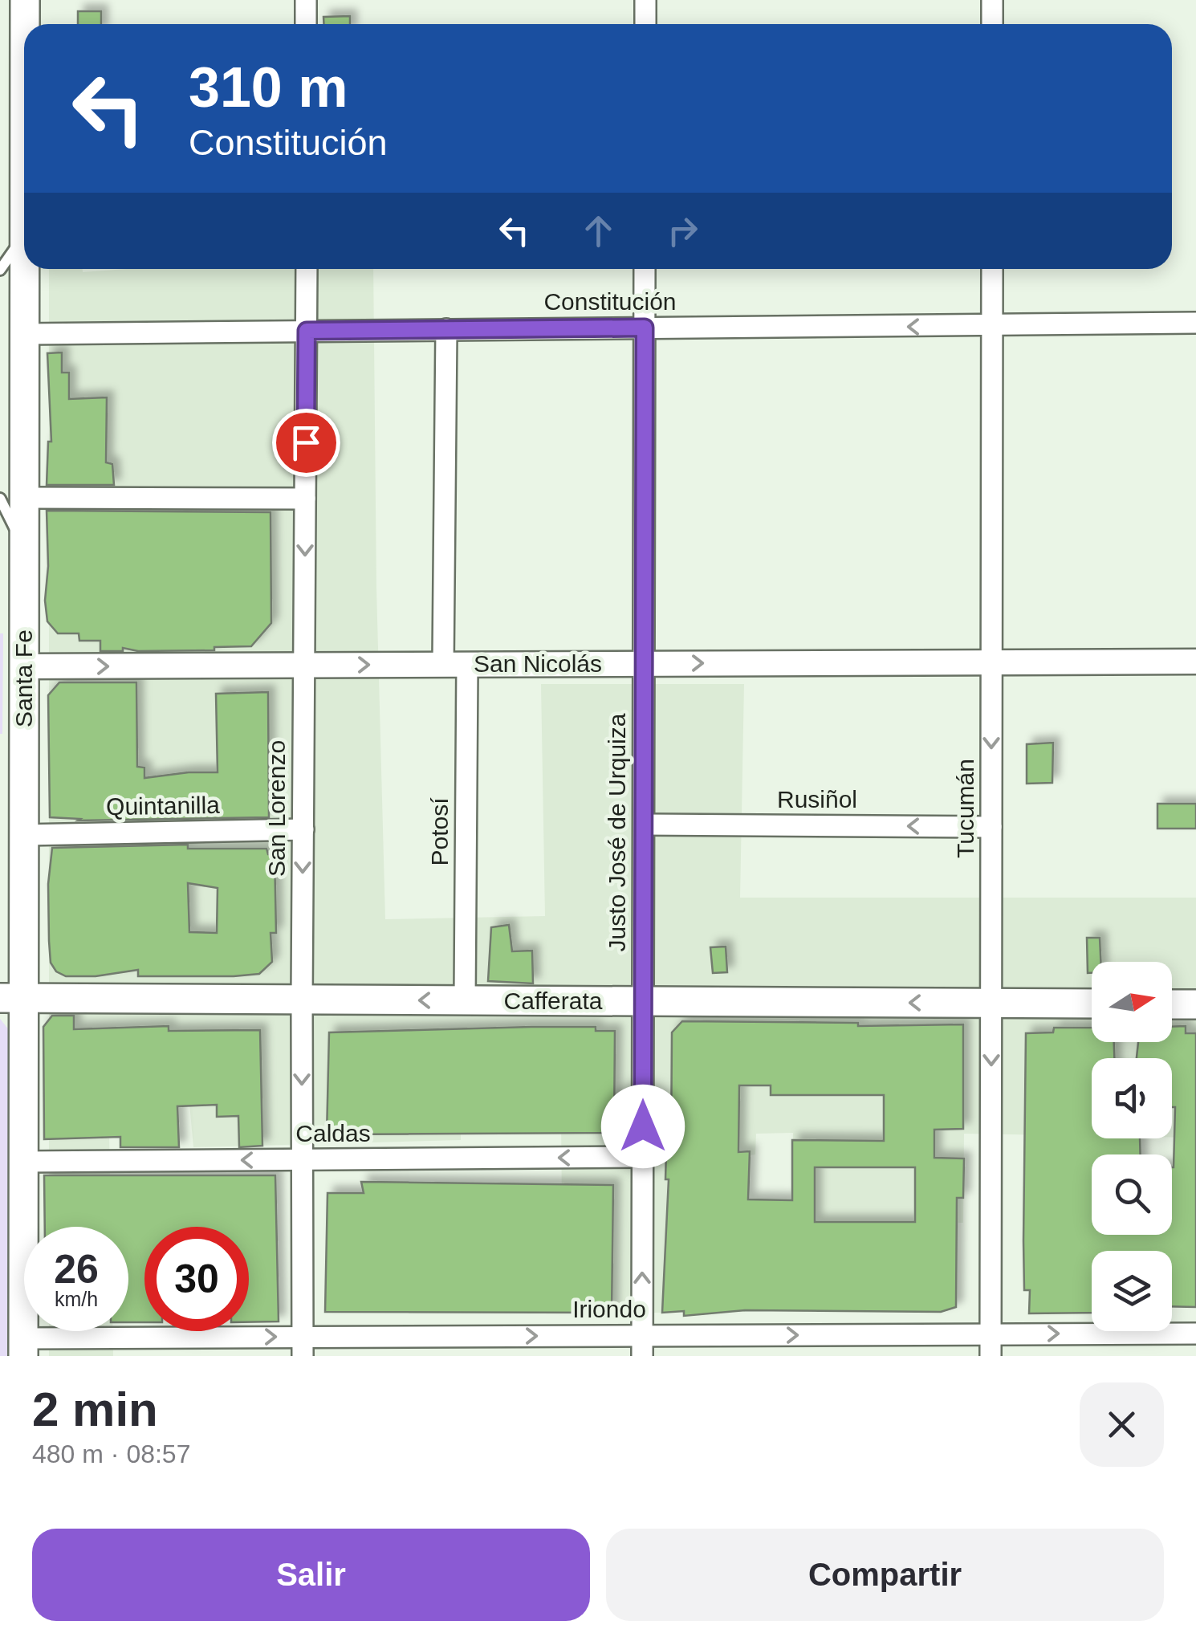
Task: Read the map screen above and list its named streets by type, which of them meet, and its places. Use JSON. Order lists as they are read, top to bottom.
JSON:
{
  "streets": {
    "main road": ["Santa Fe", "Cafferata"],
    "street": [
      "Constitución",
      "San Nicolás",
      "Rusiñol",
      "Quintanilla",
      "San Lorenzo",
      "Tucumán",
      "Potosí",
      "Justo José de Urquiza",
      "Caldas",
      "Iriondo"
    ]
  },
  "crossings": [
    ["Constitución", "Santa Fe"],
    ["Constitución", "San Lorenzo"],
    ["Constitución", "Tucumán"],
    ["Constitución", "Potosí"],
    ["Constitución", "Justo José de Urquiza"],
    ["San Nicolás", "Santa Fe"],
    ["San Nicolás", "San Lorenzo"],
    ["San Nicolás", "Tucumán"],
    ["San Nicolás", "Potosí"],
    ["San Nicolás", "Justo José de Urquiza"],
    ["Santa Fe", "Quintanilla"],
    ["Santa Fe", "Cafferata"],
    ["Santa Fe", "Caldas"],
    ["Santa Fe", "Iriondo"],
    ["Rusiñol", "Tucumán"],
    ["Rusiñol", "Justo José de Urquiza"],
    ["Quintanilla", "San Lorenzo"],
    ["San Lorenzo", "Cafferata"],
    ["San Lorenzo", "Caldas"],
    ["San Lorenzo", "Iriondo"],
    ["Tucumán", "Cafferata"],
    ["Tucumán", "Iriondo"],
    ["Potosí", "Cafferata"],
    ["Justo José de Urquiza", "Cafferata"],
    ["Justo José de Urquiza", "Caldas"],
    ["Justo José de Urquiza", "Iriondo"]
  ],
  "one_way": [
    "Rusiñol",
    "San Lorenzo",
    "Tucumán",
    "Cafferata",
    "Caldas",
    "Iriondo"
  ],
  "north": "right",
  "page": {
    "turn": ["310 m", "Constitución"],
    "speed": "26 km/h",
    "limit": "30",
    "heading": ["2 min", "480 m · 08:57"],
    "buttons": ["Salir", "Compartir"]
  }
}
